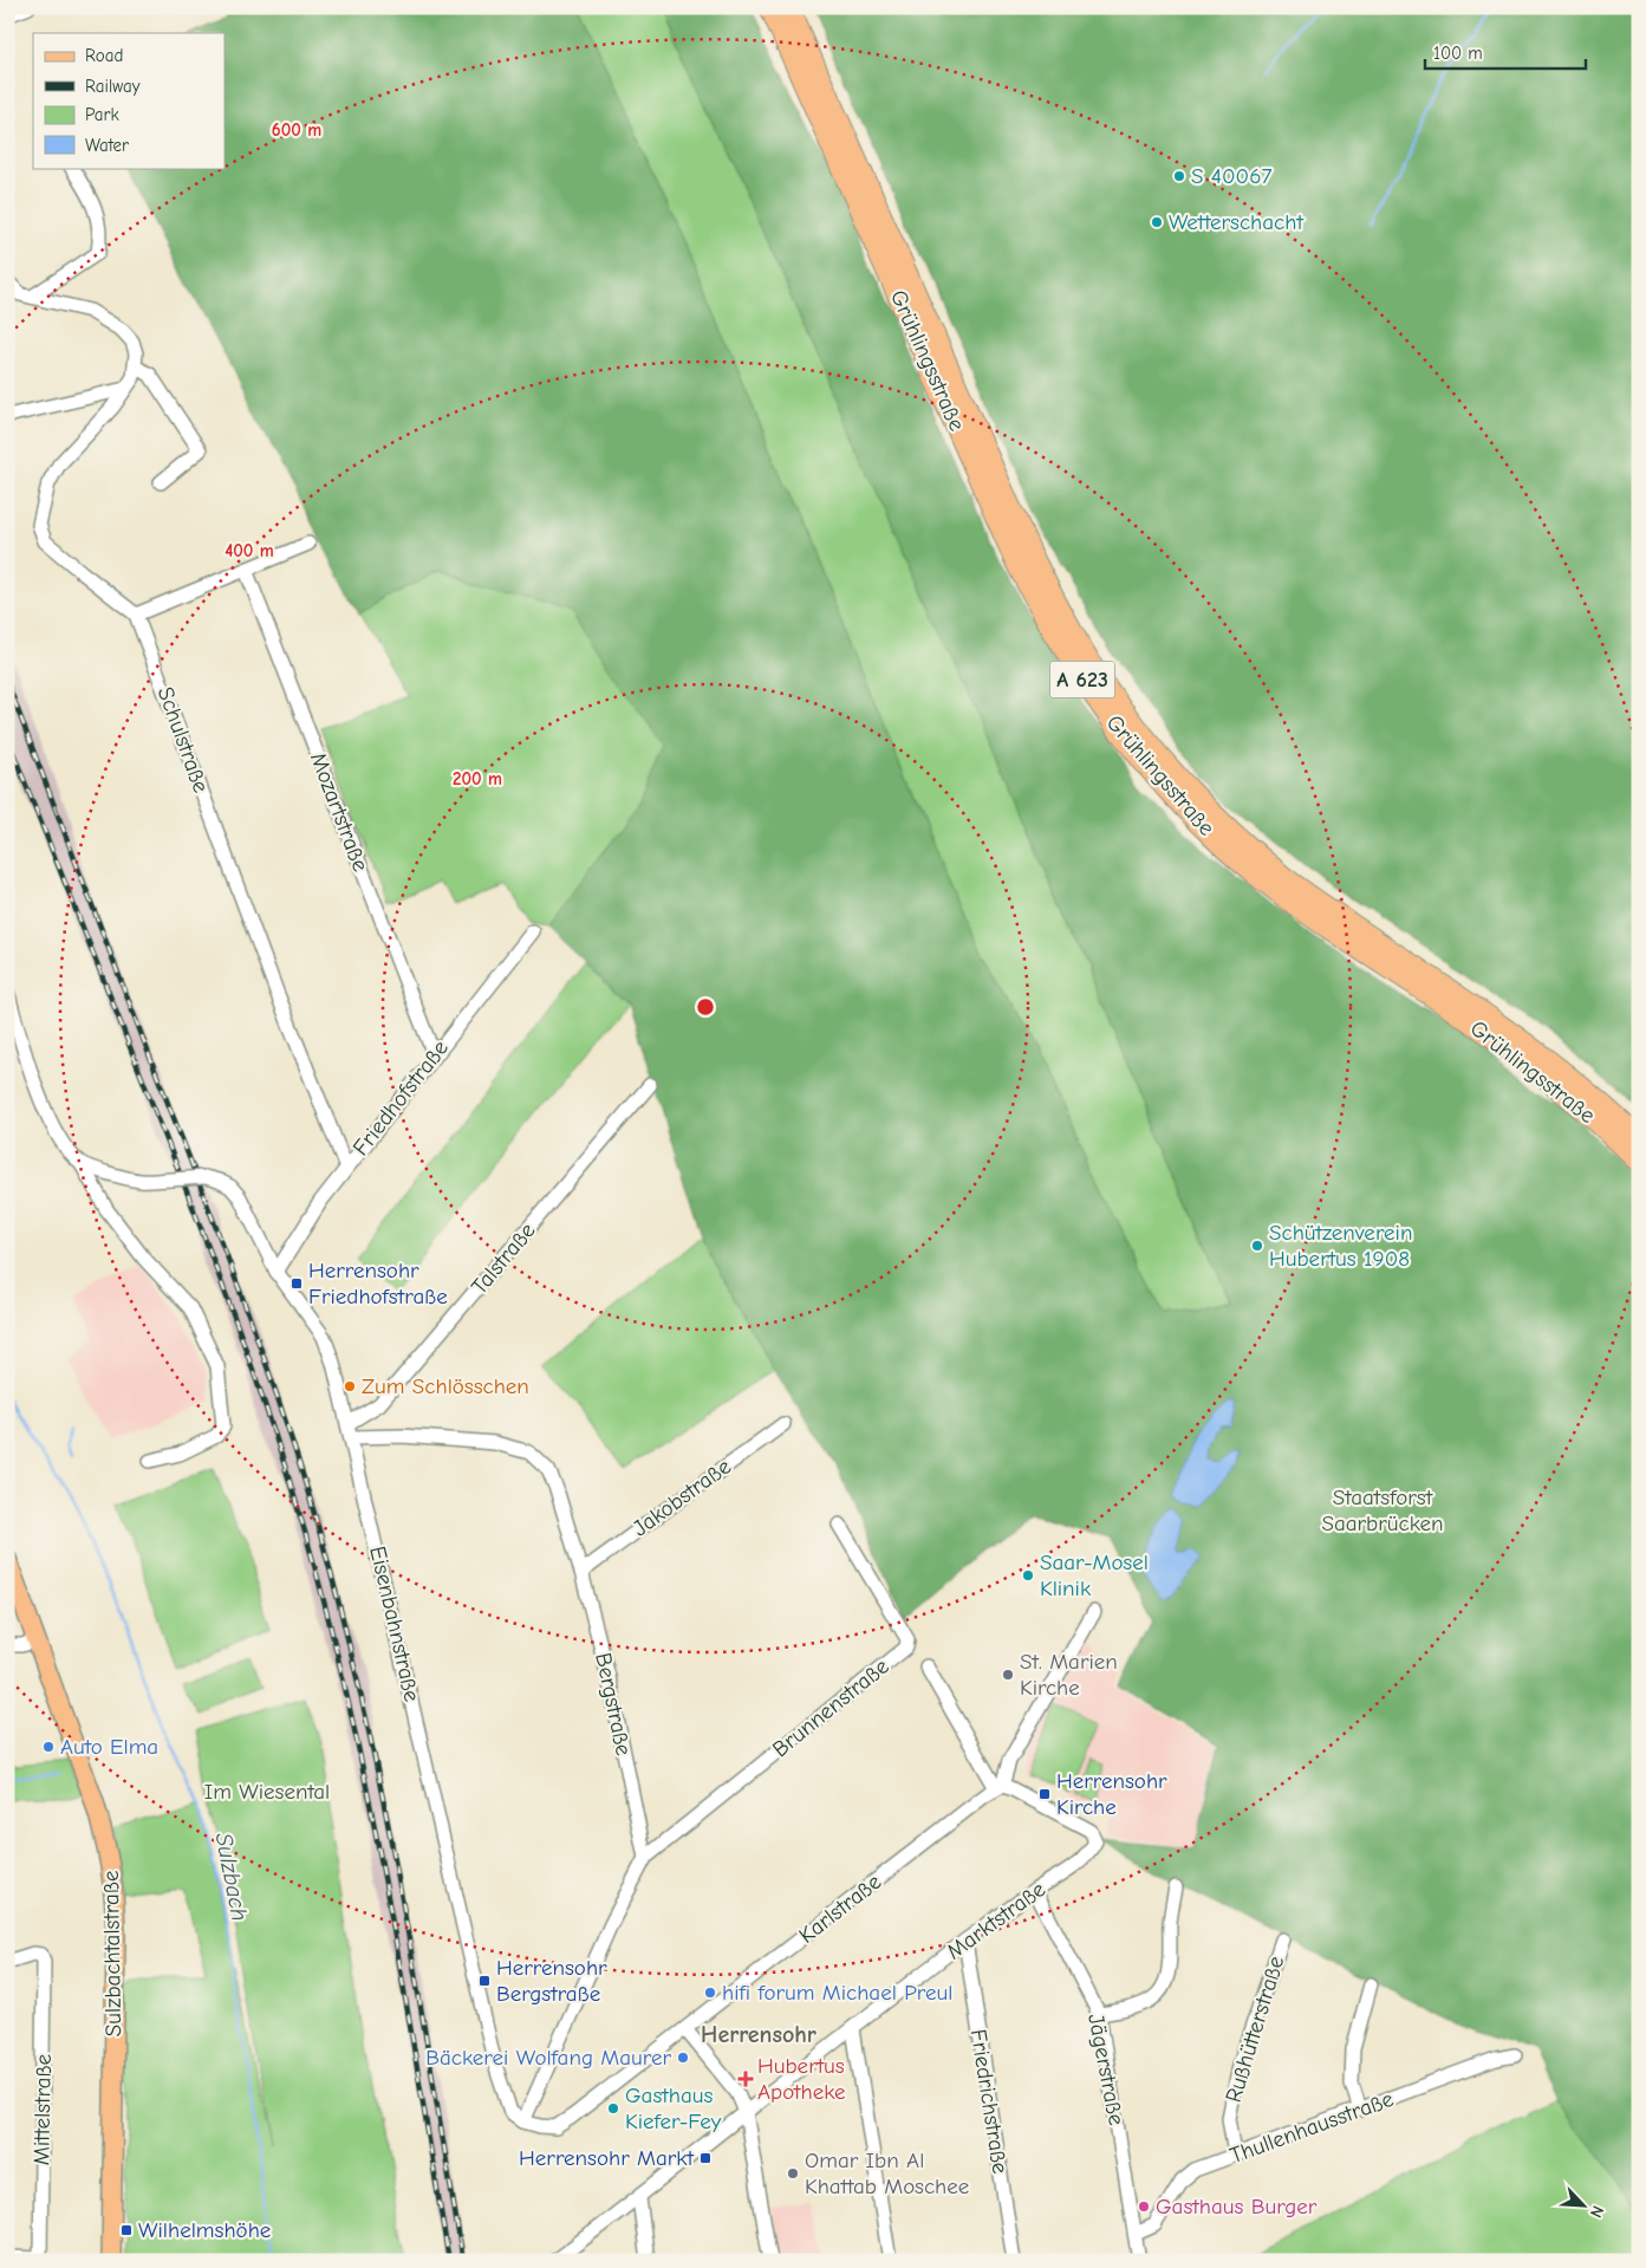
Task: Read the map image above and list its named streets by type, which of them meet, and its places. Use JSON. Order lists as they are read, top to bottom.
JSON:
{
  "streets": {
    "highway": ["Grühlingsstraße", "A 623"],
    "main road": ["Sulzbachtalstraße"],
    "street": [
      "Schulstraße",
      "Mozartstraße",
      "Friedhofstraße",
      "Talstraße",
      "Jakobstraße",
      "Eisenbahnstraße",
      "Bergstraße",
      "Brunnenstraße",
      "Karlstraße",
      "Marktstraße",
      "Rußhütterstraße",
      "Jägerstraße",
      "Friedrichstraße",
      "Mittelstraße",
      "Thullenhausstraße"
    ]
  },
  "crossings": [
    ["Schulstraße", "Friedhofstraße"],
    ["Mozartstraße", "Friedhofstraße"],
    ["Friedhofstraße", "Eisenbahnstraße"],
    ["Talstraße", "Eisenbahnstraße"],
    ["Talstraße", "Bergstraße"],
    ["Jakobstraße", "Bergstraße"],
    ["Eisenbahnstraße", "Bergstraße"],
    ["Eisenbahnstraße", "Karlstraße"],
    ["Bergstraße", "Brunnenstraße"],
    ["Karlstraße", "Marktstraße"],
    ["Marktstraße", "Jägerstraße"],
    ["Marktstraße", "Friedrichstraße"],
    ["Rußhütterstraße", "Thullenhausstraße"],
    ["Jägerstraße", "Thullenhausstraße"]
  ],
  "districts": ["Herrensohr"],
  "water": ["Sulzbach"],
  "parks": ["Staatsforst Saarbrücken", "Im Wiesental"],
  "places": {
    "other": [
      "S 40067",
      "Wetterschacht",
      "Schützenverein Hubertus 1908",
      "Zum Schlösschen",
      "Saar-Mosel Klinik",
      "St. Marien Kirche",
      "Auto Elma",
      "hifi forum Michael Preul",
      "Bäckerei Wolfang Maurer",
      "Gasthaus Kiefer-Fey",
      "Omar Ibn Al Khattab Moschee",
      "Gasthaus Burger"
    ],
    "transit": [
      "Herrensohr Friedhofstraße",
      "Herrensohr Kirche",
      "Herrensohr Bergstraße",
      "Herrensohr Markt",
      "Wilhelmshöhe"
    ],
    "health": ["Hubertus Apotheke"]
  },
  "legend": [
    "Road",
    "Railway",
    "Park",
    "Water"
  ],
  "scale_bar": "100 m",
  "north": "bottom right",
  "rings": ["600 m", "400 m", "200 m"]
}
